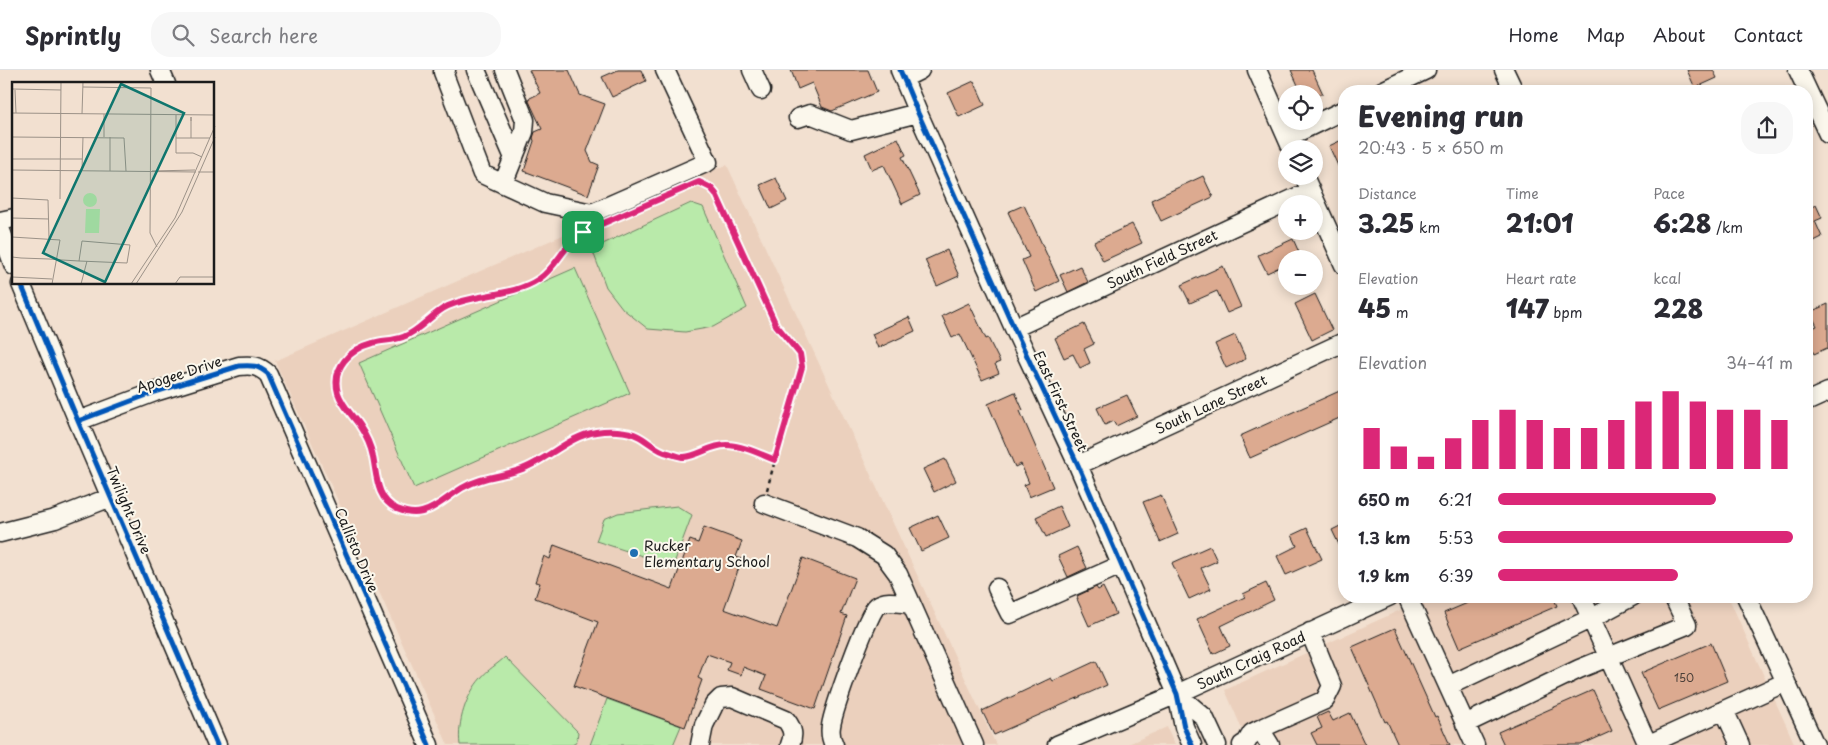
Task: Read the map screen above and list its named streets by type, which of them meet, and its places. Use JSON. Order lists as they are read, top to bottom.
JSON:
{
  "streets": {
    "street": [
      "South Field Street",
      "Apogee Drive",
      "East First Street",
      "South Lane Street",
      "Twilight Drive",
      "Callisto Drive",
      "South Craig Road"
    ]
  },
  "crossings": [
    ["South Field Street", "East First Street"],
    ["Apogee Drive", "Twilight Drive"],
    ["Apogee Drive", "Callisto Drive"],
    ["East First Street", "South Lane Street"],
    ["East First Street", "South Craig Road"]
  ],
  "places": ["Rucker Elementary School"],
  "house_numbers": ["150"],
  "page": {
    "header": "Sprintly",
    "search": "Search here",
    "nav": [
      "Home",
      "Map",
      "About",
      "Contact"
    ],
    "map_buttons": ["+", "−"],
    "heading": ["Evening run", "20:43 · 5 × 650 m"],
    "stats": [
      ["Distance", "3.25 km"],
      ["Time", "21:01"],
      ["Pace", "6:28 /km"],
      ["Elevation", "45 m"],
      ["Heart rate", "147 bpm"],
      ["kcal", "228"]
    ],
    "chart": ["Elevation", "34–41 m"],
    "list": [
      {
        "name": "650 m",
        "note": "6:21"
      },
      {
        "name": "1.3 km",
        "note": "5:53"
      },
      {
        "name": "1.9 km",
        "note": "6:39"
      }
    ]
  }
}
